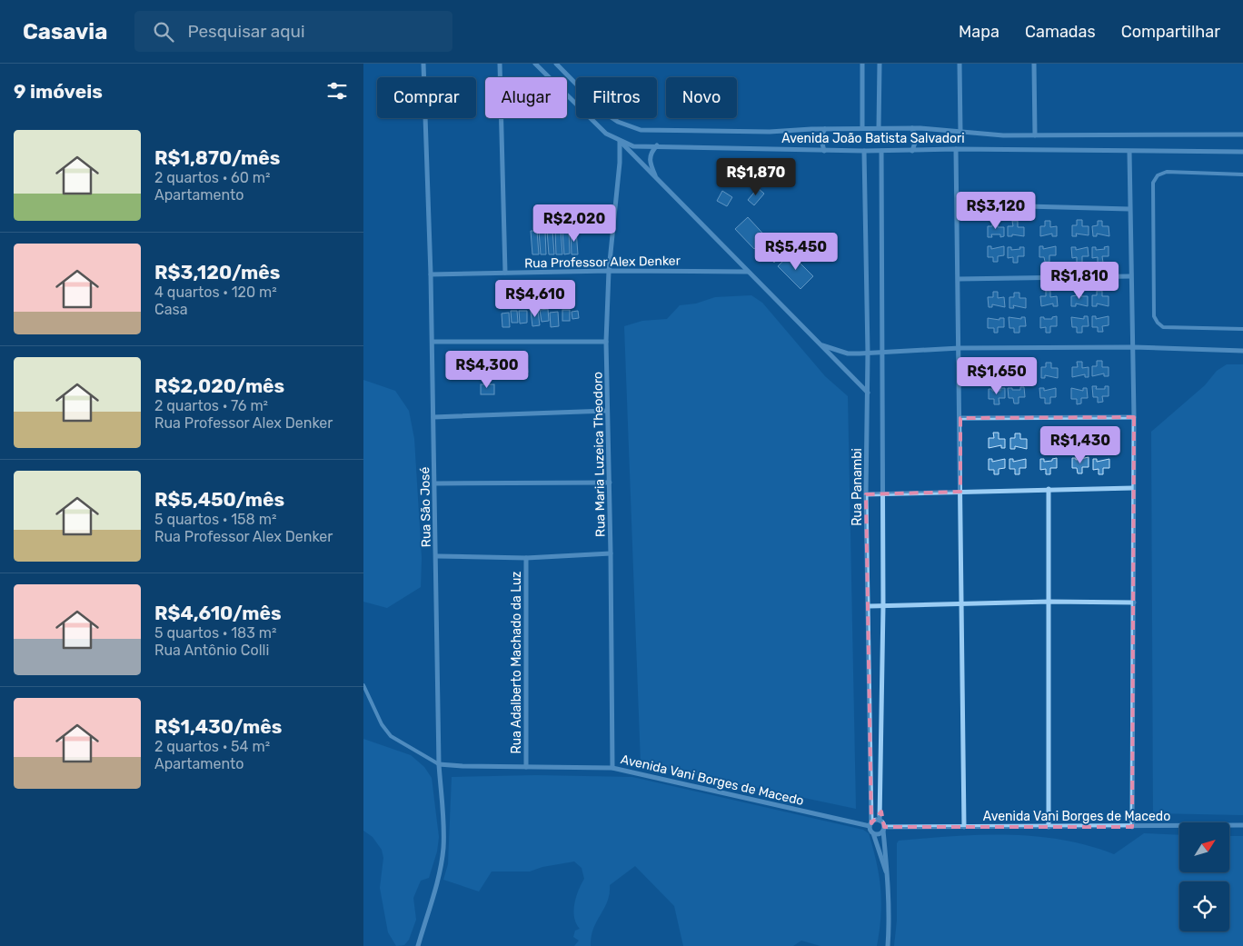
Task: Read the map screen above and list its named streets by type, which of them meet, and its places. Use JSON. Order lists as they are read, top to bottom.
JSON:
{
  "streets": {
    "street": [
      "Avenida João Batista Salvadori",
      "Rua Professor Alex Denker",
      "Rua Maria Luzeica Theodoro",
      "Rua Panambi",
      "Rua São José",
      "Rua Adalberto Machado da Luz",
      "Avenida Vani Borges de Macedo"
    ]
  },
  "crossings": [
    ["Avenida João Batista Salvadori", "Rua Maria Luzeica Theodoro"],
    ["Avenida João Batista Salvadori", "Rua Panambi"],
    ["Rua Professor Alex Denker", "Rua Maria Luzeica Theodoro"],
    ["Rua Professor Alex Denker", "Rua São José"],
    ["Rua Maria Luzeica Theodoro", "Avenida Vani Borges de Macedo"],
    ["Rua Panambi", "Avenida Vani Borges de Macedo"],
    ["Rua São José", "Avenida Vani Borges de Macedo"],
    ["Rua Adalberto Machado da Luz", "Avenida Vani Borges de Macedo"]
  ],
  "north": "top right",
  "page": {
    "header": "Casavia",
    "search": "Pesquisar aqui",
    "nav": ["Mapa", "Camadas", "Compartilhar"],
    "heading": "9 imóveis",
    "chip": [
      "Comprar",
      "Alugar",
      "Filtros",
      "Novo"
    ],
    "list": [
      {
        "name": "R$1,870/mês",
        "note": "2 quartos · 60 m² · Apartamento"
      },
      {
        "name": "R$3,120/mês",
        "note": "4 quartos · 120 m² · Casa"
      },
      {
        "name": "R$2,020/mês",
        "note": "2 quartos · 76 m² · Rua Professor Alex Denker"
      },
      {
        "name": "R$5,450/mês",
        "note": "5 quartos · 158 m² · Rua Professor Alex Denker"
      },
      {
        "name": "R$4,610/mês",
        "note": "5 quartos · 183 m² · Rua Antônio Colli"
      },
      {
        "name": "R$1,430/mês",
        "note": "2 quartos · 54 m² · Apartamento"
      }
    ],
    "price": [
      "R$1,870",
      "R$3,120",
      "R$2,020",
      "R$5,450",
      "R$1,810",
      "R$4,610",
      "R$4,300",
      "R$1,650",
      "R$1,430"
    ]
  }
}
